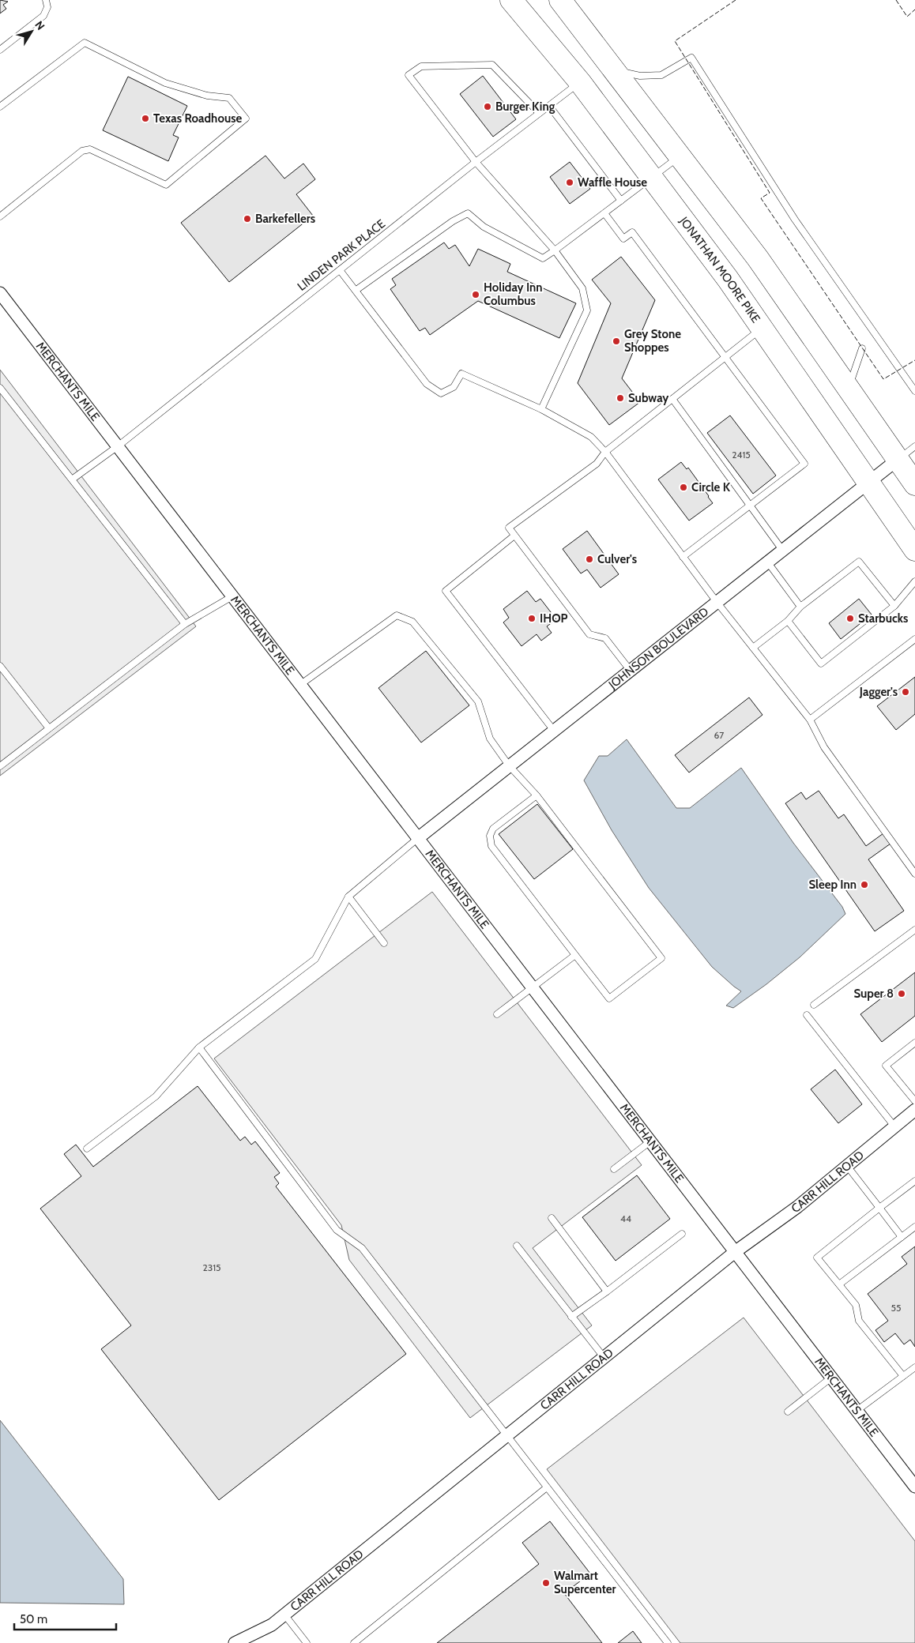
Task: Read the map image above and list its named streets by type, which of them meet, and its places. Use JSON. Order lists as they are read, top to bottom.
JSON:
{
  "streets": {
    "highway": ["JONATHAN MOORE PIKE"],
    "street": ["MERCHANTS MILE", "JOHNSON BOULEVARD", "CARR HILL ROAD"],
    "lane": ["LINDEN PARK PLACE"]
  },
  "crossings": [
    ["LINDEN PARK PLACE", "JONATHAN MOORE PIKE"],
    ["LINDEN PARK PLACE", "MERCHANTS MILE"],
    ["JONATHAN MOORE PIKE", "JOHNSON BOULEVARD"],
    ["MERCHANTS MILE", "JOHNSON BOULEVARD"],
    ["MERCHANTS MILE", "CARR HILL ROAD"]
  ],
  "places": [
    "Burger King",
    "Texas Roadhouse",
    "Waffle House",
    "Barkefellers",
    "Holiday Inn Columbus",
    "Grey Stone Shoppes",
    "Subway",
    "Circle K",
    "Culver's",
    "IHOP",
    "Starbucks",
    "Jagger's",
    "Sleep Inn",
    "Super 8",
    "Walmart Supercenter"
  ],
  "house_numbers": [
    "2415",
    "67",
    "44",
    "2315",
    "55"
  ],
  "scale_bar": "50 m",
  "north": "top right"
}
